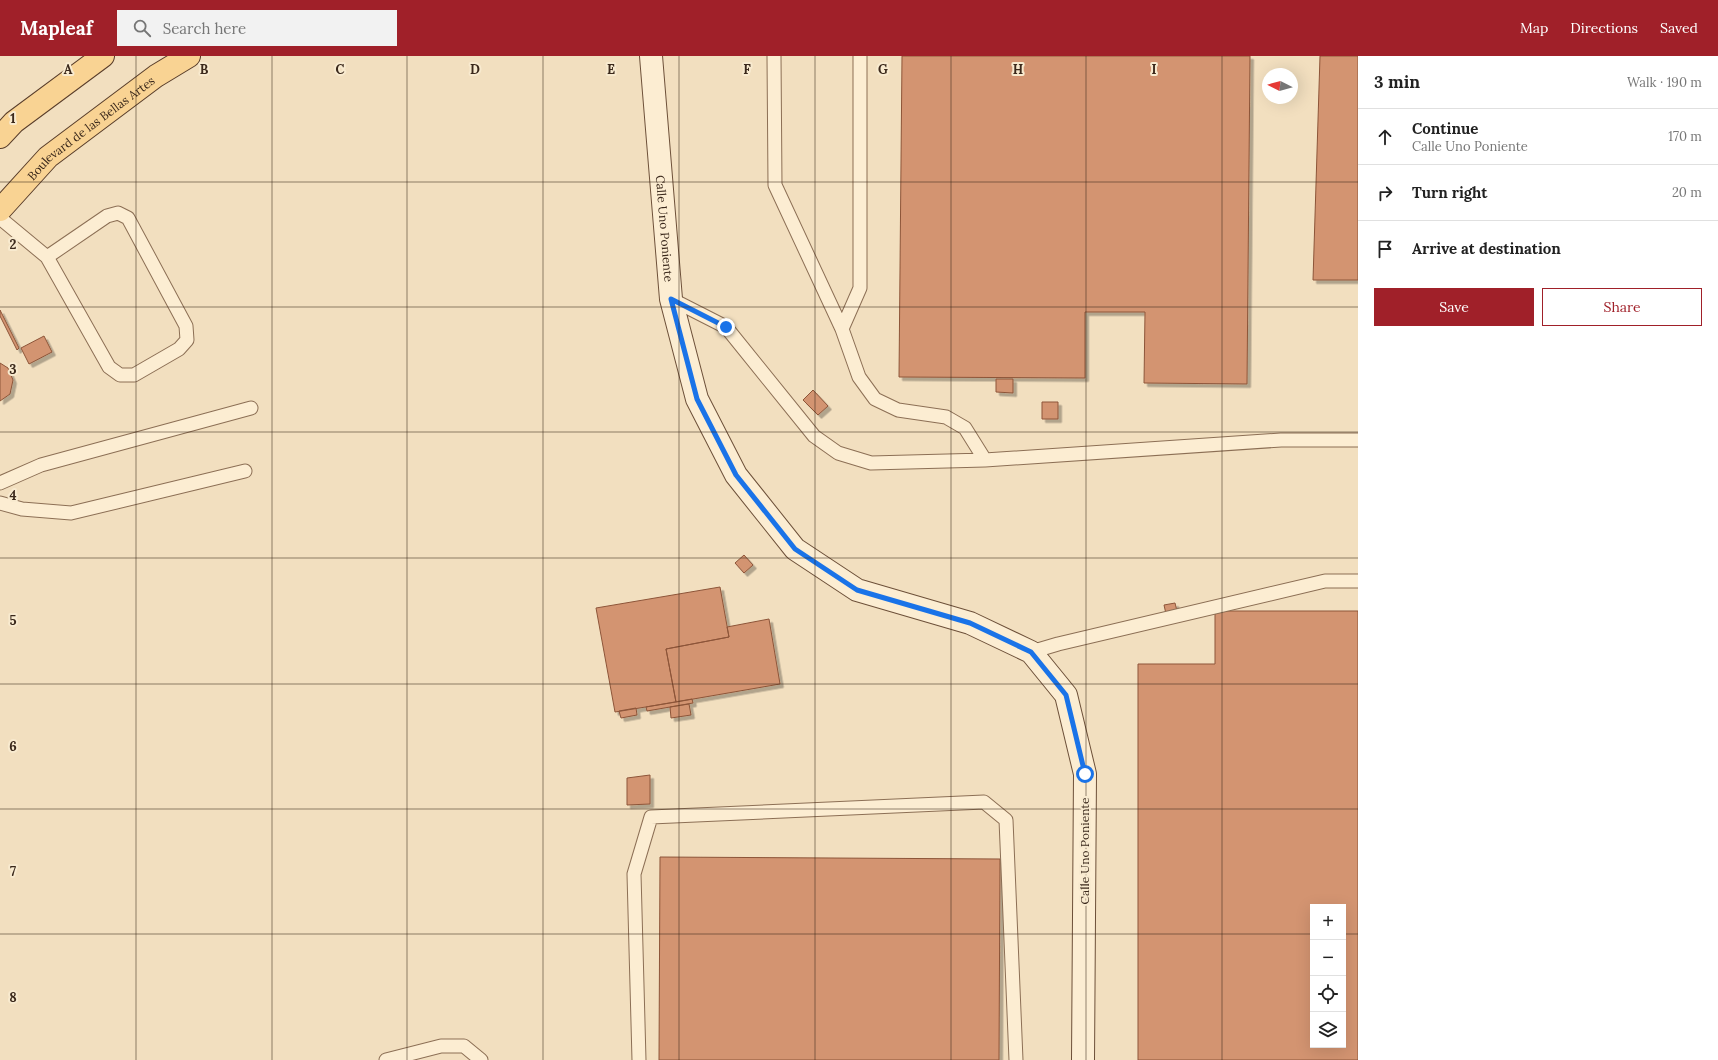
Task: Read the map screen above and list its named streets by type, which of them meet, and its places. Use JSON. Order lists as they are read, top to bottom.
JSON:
{
  "streets": {
    "main road": ["Boulevard de las Bellas Artes", "Calle Uno Poniente"]
  },
  "north": "left",
  "page": {
    "header": "Mapleaf",
    "search": "Search here",
    "nav": ["Map", "Directions", "Saved"],
    "heading": ["3 min", "Walk · 190 m"],
    "list": [
      ["Continue", "Calle Uno Poniente", "170 m"],
      ["Turn right", "20 m"],
      "Arrive at destination"
    ],
    "buttons": ["Save", "Share"],
    "map_buttons": ["+", "−"]
  },
  "grid": {
    "columns": [
      "A",
      "B",
      "C",
      "D",
      "E",
      "F",
      "G",
      "H",
      "I"
    ],
    "rows": [
      "1",
      "2",
      "3",
      "4",
      "5",
      "6",
      "7",
      "8"
    ]
  }
}
